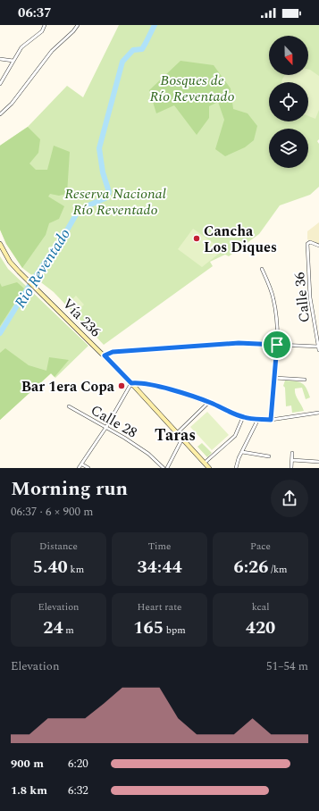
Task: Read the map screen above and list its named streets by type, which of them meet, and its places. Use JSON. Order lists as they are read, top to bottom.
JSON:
{
  "streets": {
    "main road": ["Vía 236"],
    "street": ["Calle 36", "Calle 28"]
  },
  "districts": ["Taras"],
  "water": ["Rio Reventado"],
  "parks": ["Bosques de Río Reventado", "Reserva Nacional Río Reventado"],
  "places": ["Cancha Los Diques", "Bar 1era Copa"],
  "north": "bottom",
  "page": {
    "status": "06:37",
    "heading": ["Morning run", "06:37 · 6 × 900 m"],
    "stats": [
      ["Distance", "5.40 km"],
      ["Time", "34:44"],
      ["Pace", "6:26 /km"],
      ["Elevation", "24 m"],
      ["Heart rate", "165 bpm"],
      ["kcal", "420"]
    ],
    "chart": ["Elevation", "51–54 m"],
    "list": [
      {
        "name": "900 m",
        "note": "6:20"
      },
      {
        "name": "1.8 km",
        "note": "6:32"
      }
    ]
  }
}
